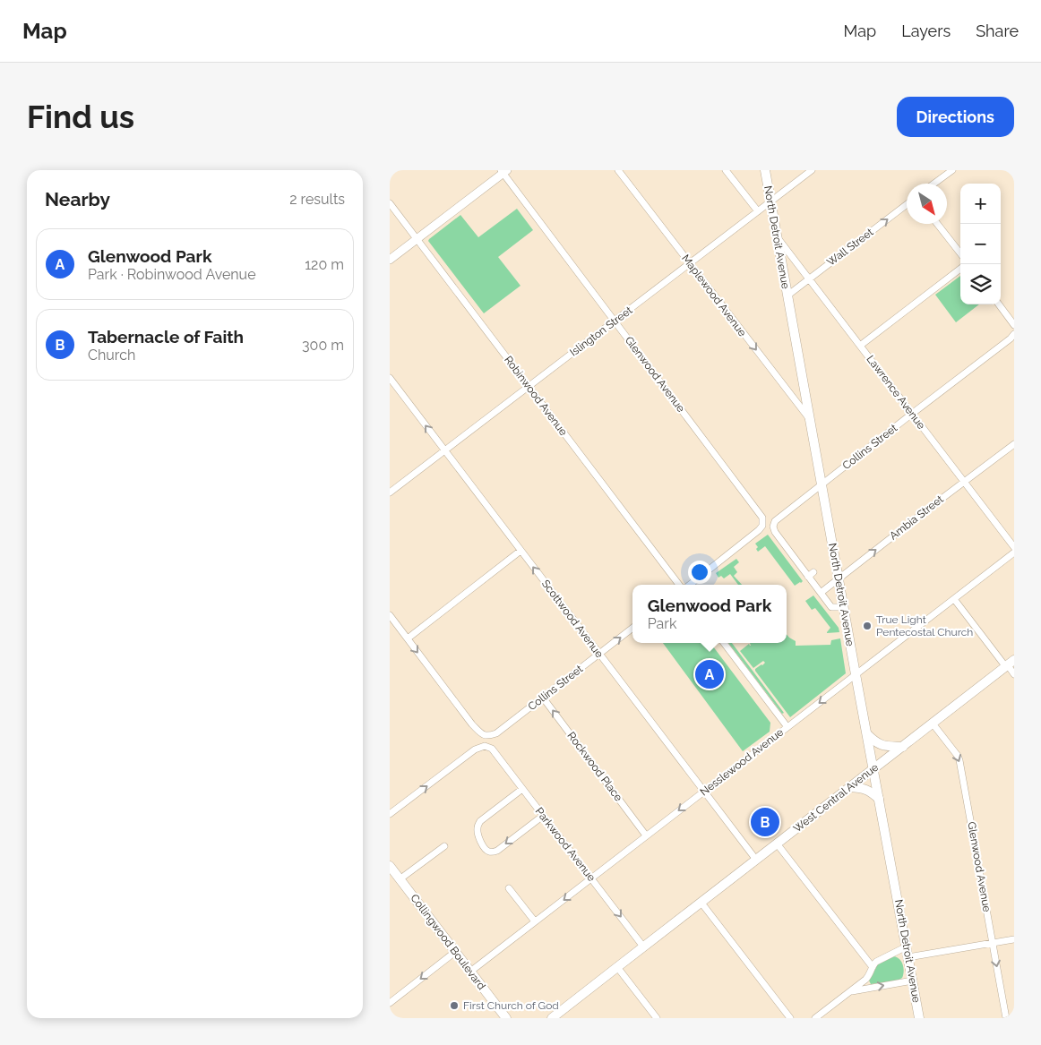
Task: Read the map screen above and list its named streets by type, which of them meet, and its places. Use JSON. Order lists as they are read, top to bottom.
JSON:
{
  "streets": {
    "main road": ["North Detroit Avenue", "West Central Avenue", "Collingwood Boulevard"],
    "street": [
      "Wall Street",
      "Maplewood Avenue",
      "Islington Street",
      "Glenwood Avenue",
      "Lawrence Avenue",
      "Robinwood Avenue",
      "Collins Street",
      "Ambia Street",
      "Scottwood Avenue",
      "Nesslewood Avenue",
      "Rockwood Place",
      "Parkwood Avenue"
    ]
  },
  "crossings": [
    ["North Detroit Avenue", "Wall Street"],
    ["North Detroit Avenue", "Maplewood Avenue"],
    ["North Detroit Avenue", "Islington Street"],
    ["North Detroit Avenue", "Lawrence Avenue"],
    ["North Detroit Avenue", "Collins Street"],
    ["North Detroit Avenue", "Ambia Street"],
    ["North Detroit Avenue", "Nesslewood Avenue"],
    ["North Detroit Avenue", "West Central Avenue"],
    ["Wall Street", "Lawrence Avenue"],
    ["Maplewood Avenue", "Islington Street"],
    ["Islington Street", "Glenwood Avenue"],
    ["Islington Street", "Robinwood Avenue"],
    ["Islington Street", "Scottwood Avenue"],
    ["Glenwood Avenue", "West Central Avenue"],
    ["Lawrence Avenue", "Collins Street"],
    ["Lawrence Avenue", "Ambia Street"],
    ["Collins Street", "Ambia Street"],
    ["Collins Street", "Scottwood Avenue"],
    ["Collins Street", "Rockwood Place"],
    ["Scottwood Avenue", "Nesslewood Avenue"],
    ["Scottwood Avenue", "West Central Avenue"],
    ["Nesslewood Avenue", "Rockwood Place"],
    ["Nesslewood Avenue", "Parkwood Avenue"],
    ["Nesslewood Avenue", "Collingwood Boulevard"],
    ["West Central Avenue", "Parkwood Avenue"]
  ],
  "one_way": [
    "Wall Street",
    "Maplewood Avenue",
    "Glenwood Avenue",
    "Ambia Street",
    "Scottwood Avenue",
    "Rockwood Place"
  ],
  "places": ["True Light Pentecostal Church", "First Church of God"],
  "north": "bottom right",
  "page": {
    "header": "Map",
    "nav": ["Map", "Layers", "Share"],
    "buttons": "Directions",
    "title": "Find us",
    "heading": ["Nearby", "2 results"],
    "map_buttons": ["+", "−"],
    "list": [
      {
        "mark": "A",
        "name": "Glenwood Park",
        "note": "Park · Robinwood Avenue",
        "value": "120 m"
      },
      {
        "mark": "B",
        "name": "Tabernacle of Faith",
        "note": "Church",
        "value": "300 m"
      }
    ],
    "popup": ["Glenwood Park", "Park"],
    "pins": ["A", "B"]
  }
}
